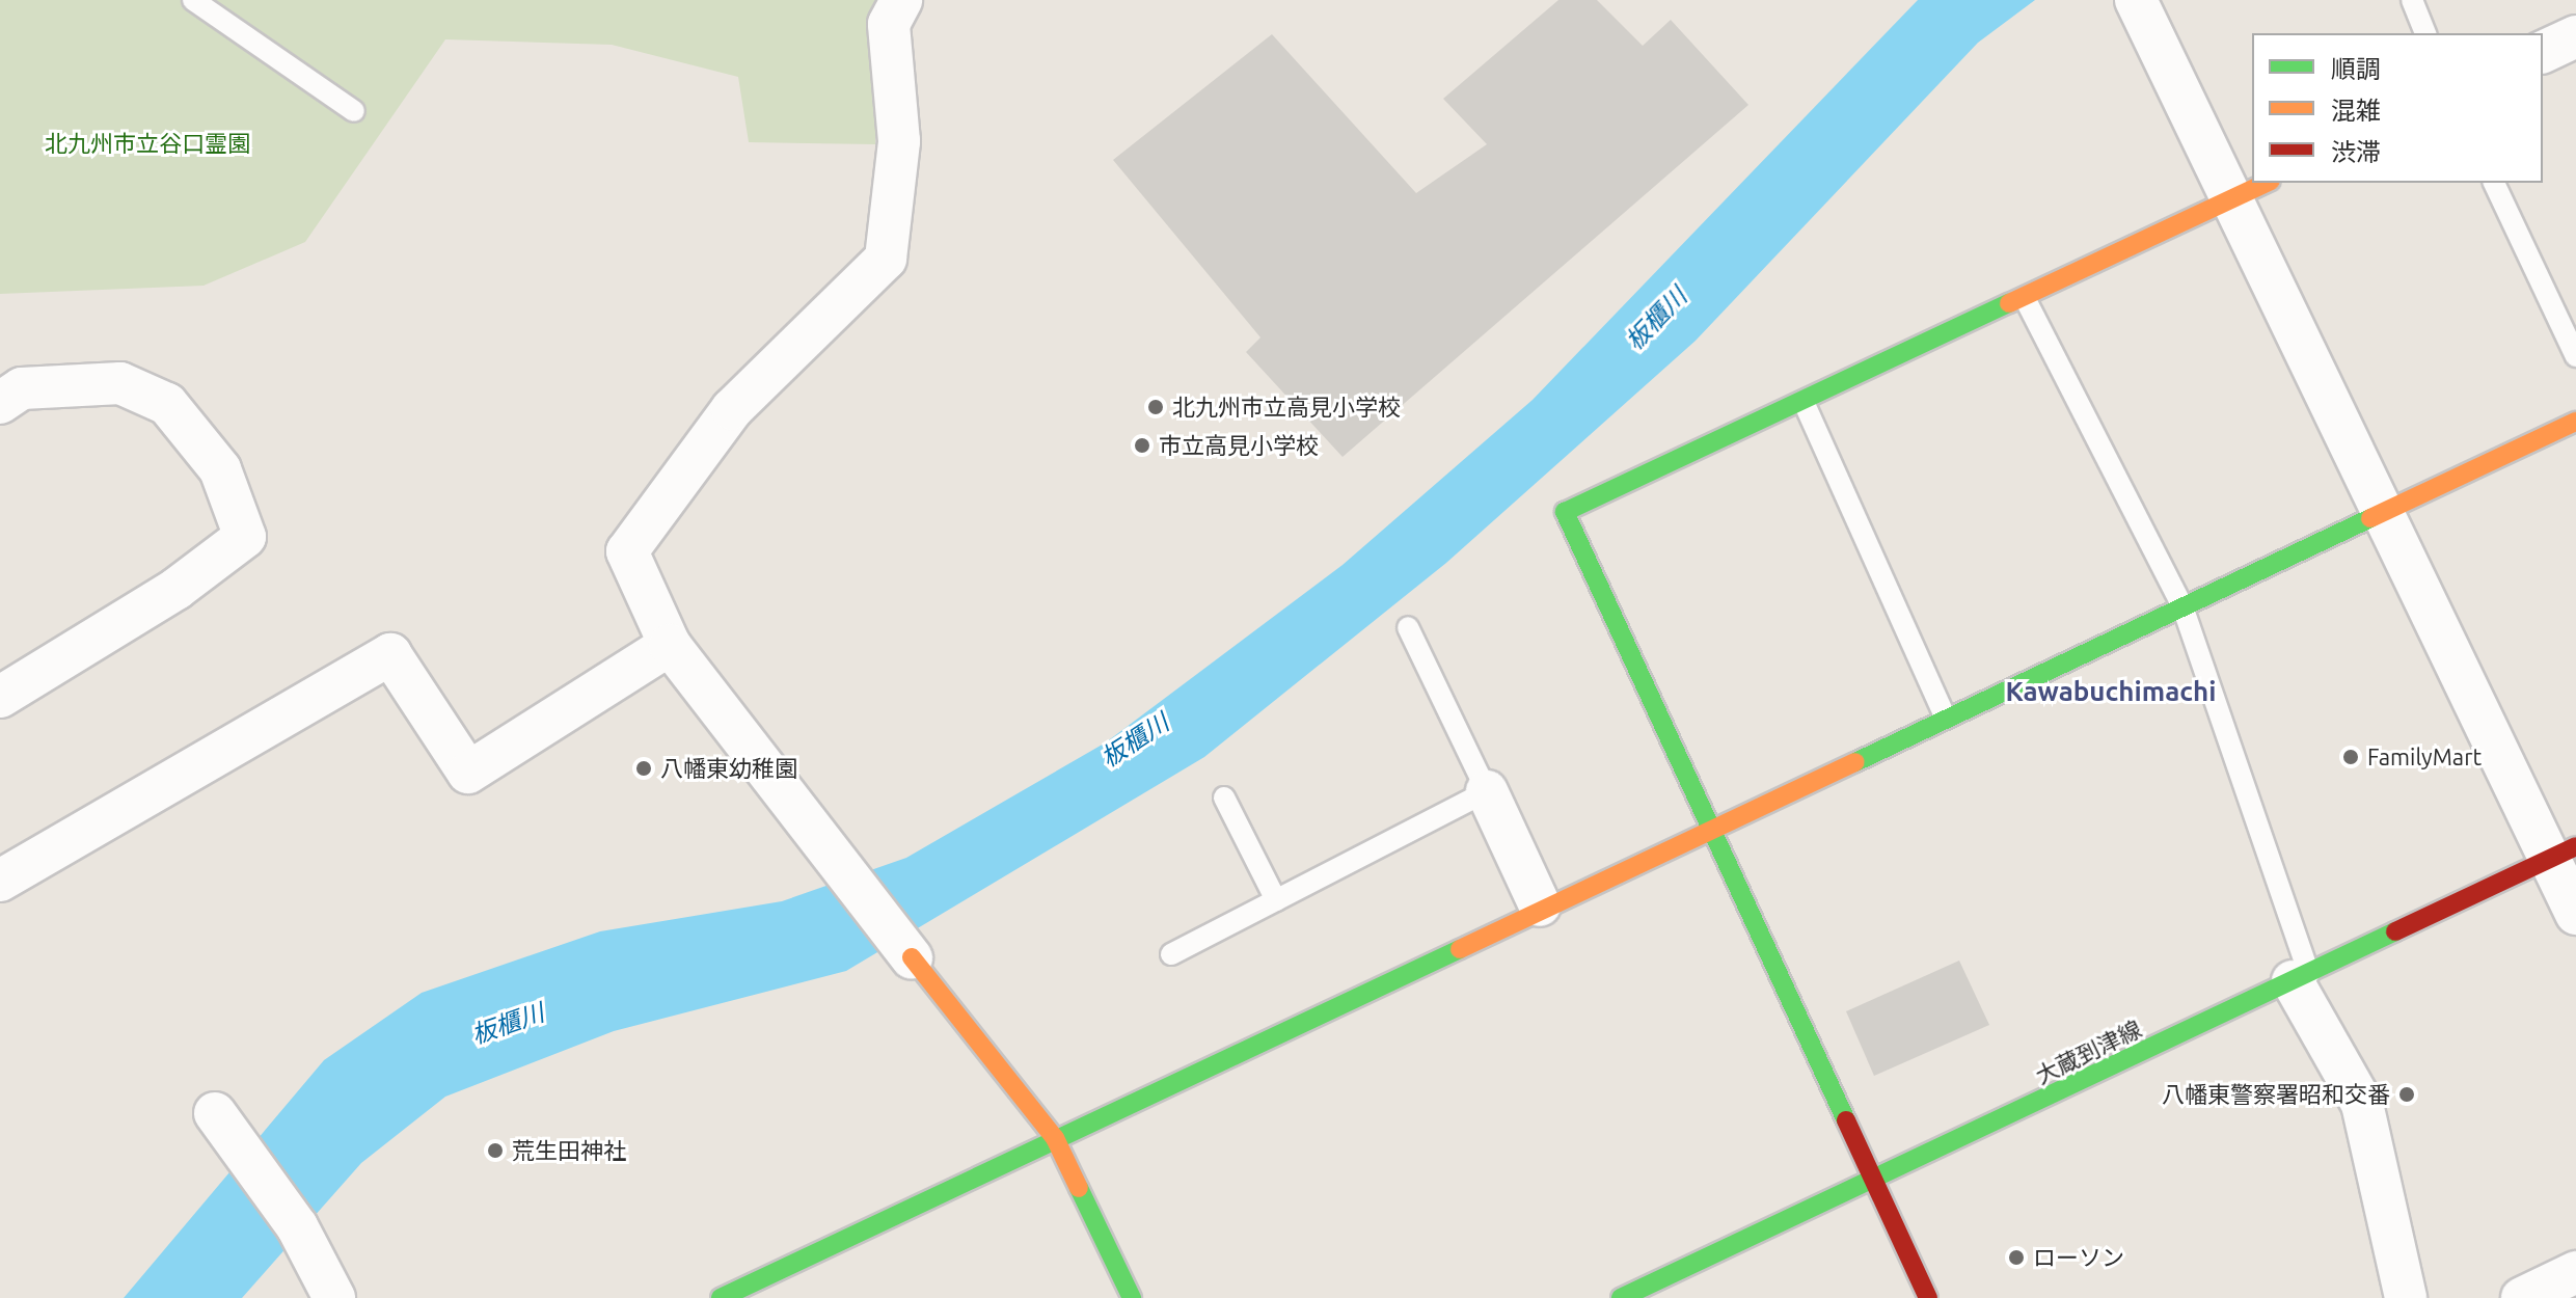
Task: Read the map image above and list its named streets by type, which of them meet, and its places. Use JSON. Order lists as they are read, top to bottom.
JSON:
{
  "streets": {
    "street": ["大蔵到津線"]
  },
  "districts": ["Kawabuchimachi"],
  "water": ["板櫃川"],
  "parks": ["北九州市立谷口霊園"],
  "places": [
    "北九州市立高見小学校",
    "市立高見小学校",
    "FamilyMart",
    "八幡東幼稚園",
    "八幡東警察署昭和交番",
    "荒生田神社",
    "ローソン"
  ],
  "legend": ["順調", "混雑", "渋滞"]
}
